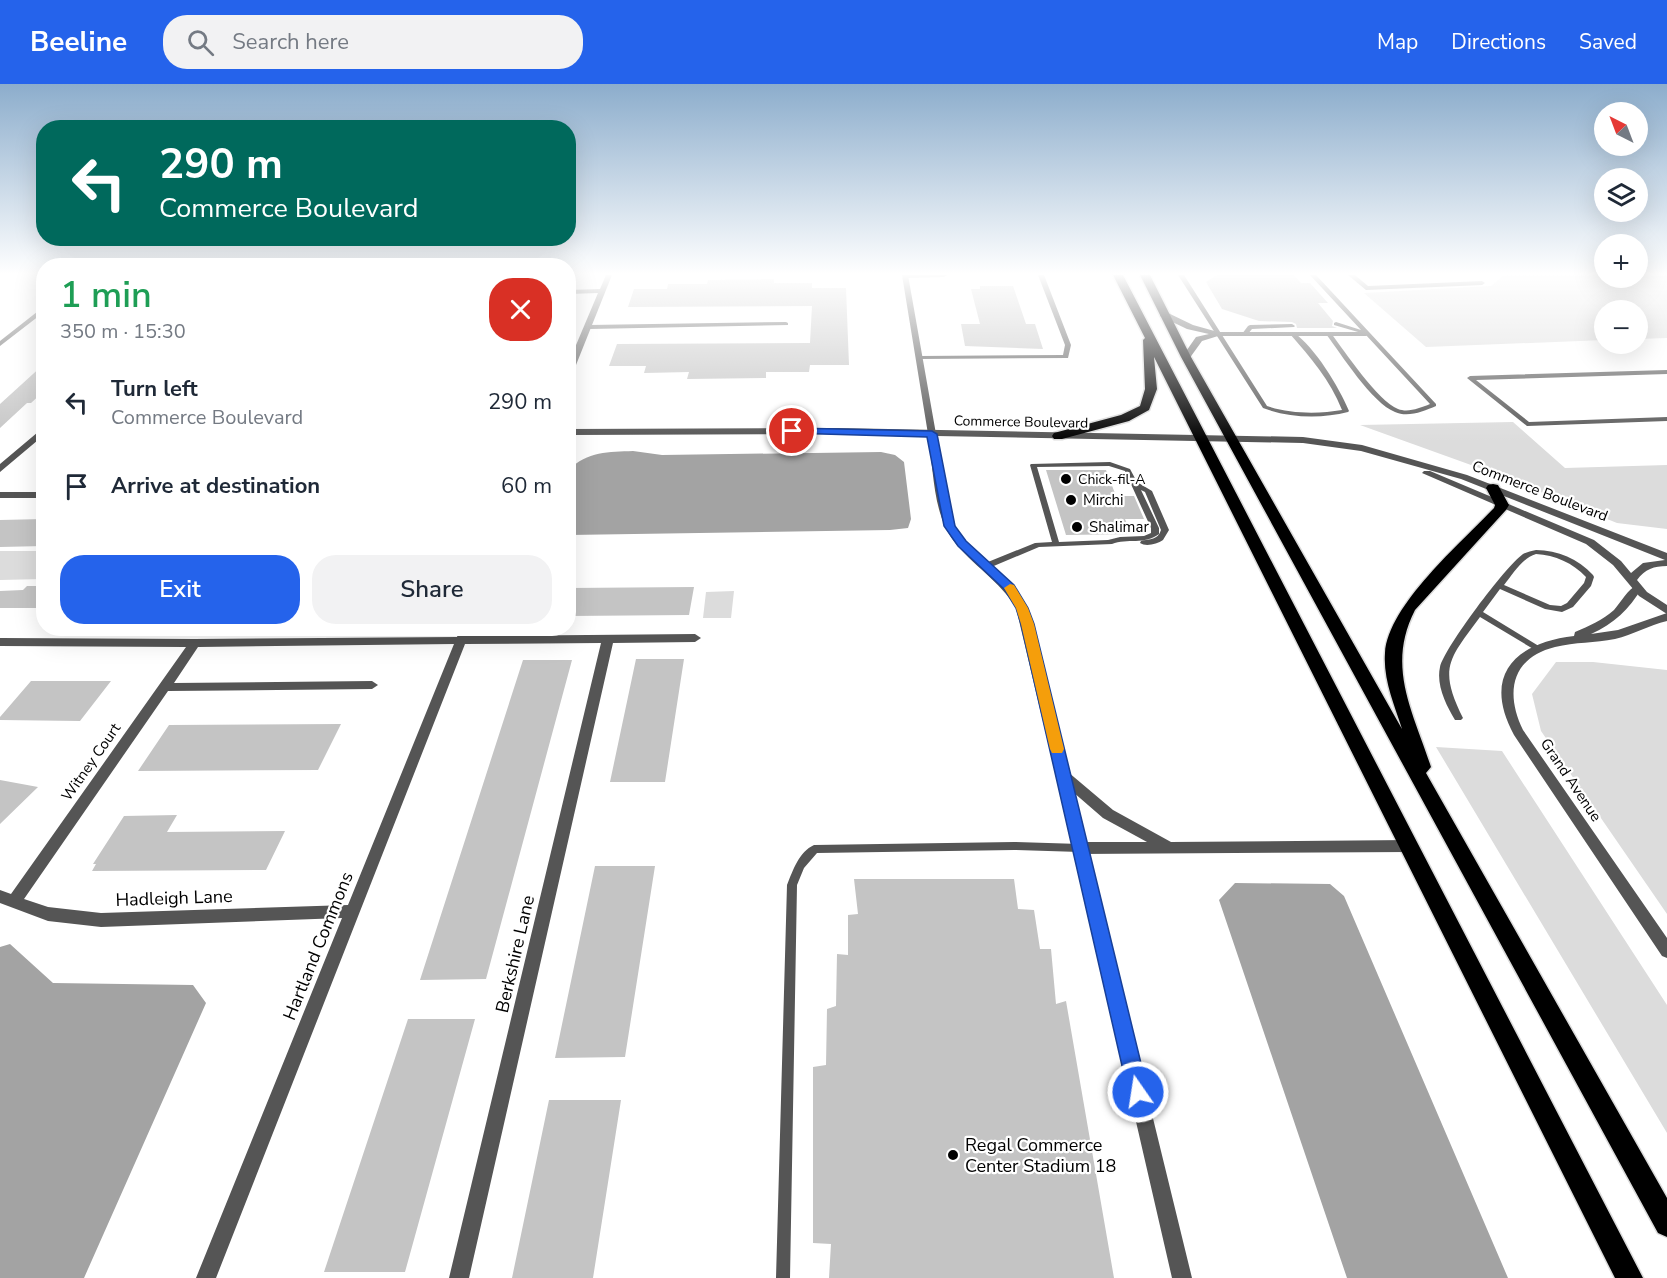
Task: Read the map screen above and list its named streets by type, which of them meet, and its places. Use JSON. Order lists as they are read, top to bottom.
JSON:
{
  "streets": {
    "street": [
      "Commerce Boulevard",
      "Witney Court",
      "Grand Avenue",
      "Hadleigh Lane",
      "Hartland Commons",
      "Berkshire Lane"
    ]
  },
  "crossings": [
    ["Commerce Boulevard", "Grand Avenue"],
    ["Witney Court", "Hadleigh Lane"],
    ["Hadleigh Lane", "Hartland Commons"]
  ],
  "places": [
    "Chick-fil-A",
    "Mirchi",
    "Shalimar",
    "Regal Commerce Center Stadium 18"
  ],
  "north": "top left",
  "page": {
    "header": "Beeline",
    "search": "Search here",
    "nav": ["Map", "Directions", "Saved"],
    "map_buttons": ["+", "−"],
    "turn": ["290 m", "Commerce Boulevard"],
    "heading": ["1 min", "350 m · 15:30"],
    "list": [
      {
        "name": "Turn left",
        "note": "Commerce Boulevard",
        "value": "290 m"
      },
      {
        "name": "Arrive at destination",
        "value": "60 m"
      }
    ],
    "buttons": ["Exit", "Share"]
  }
}
